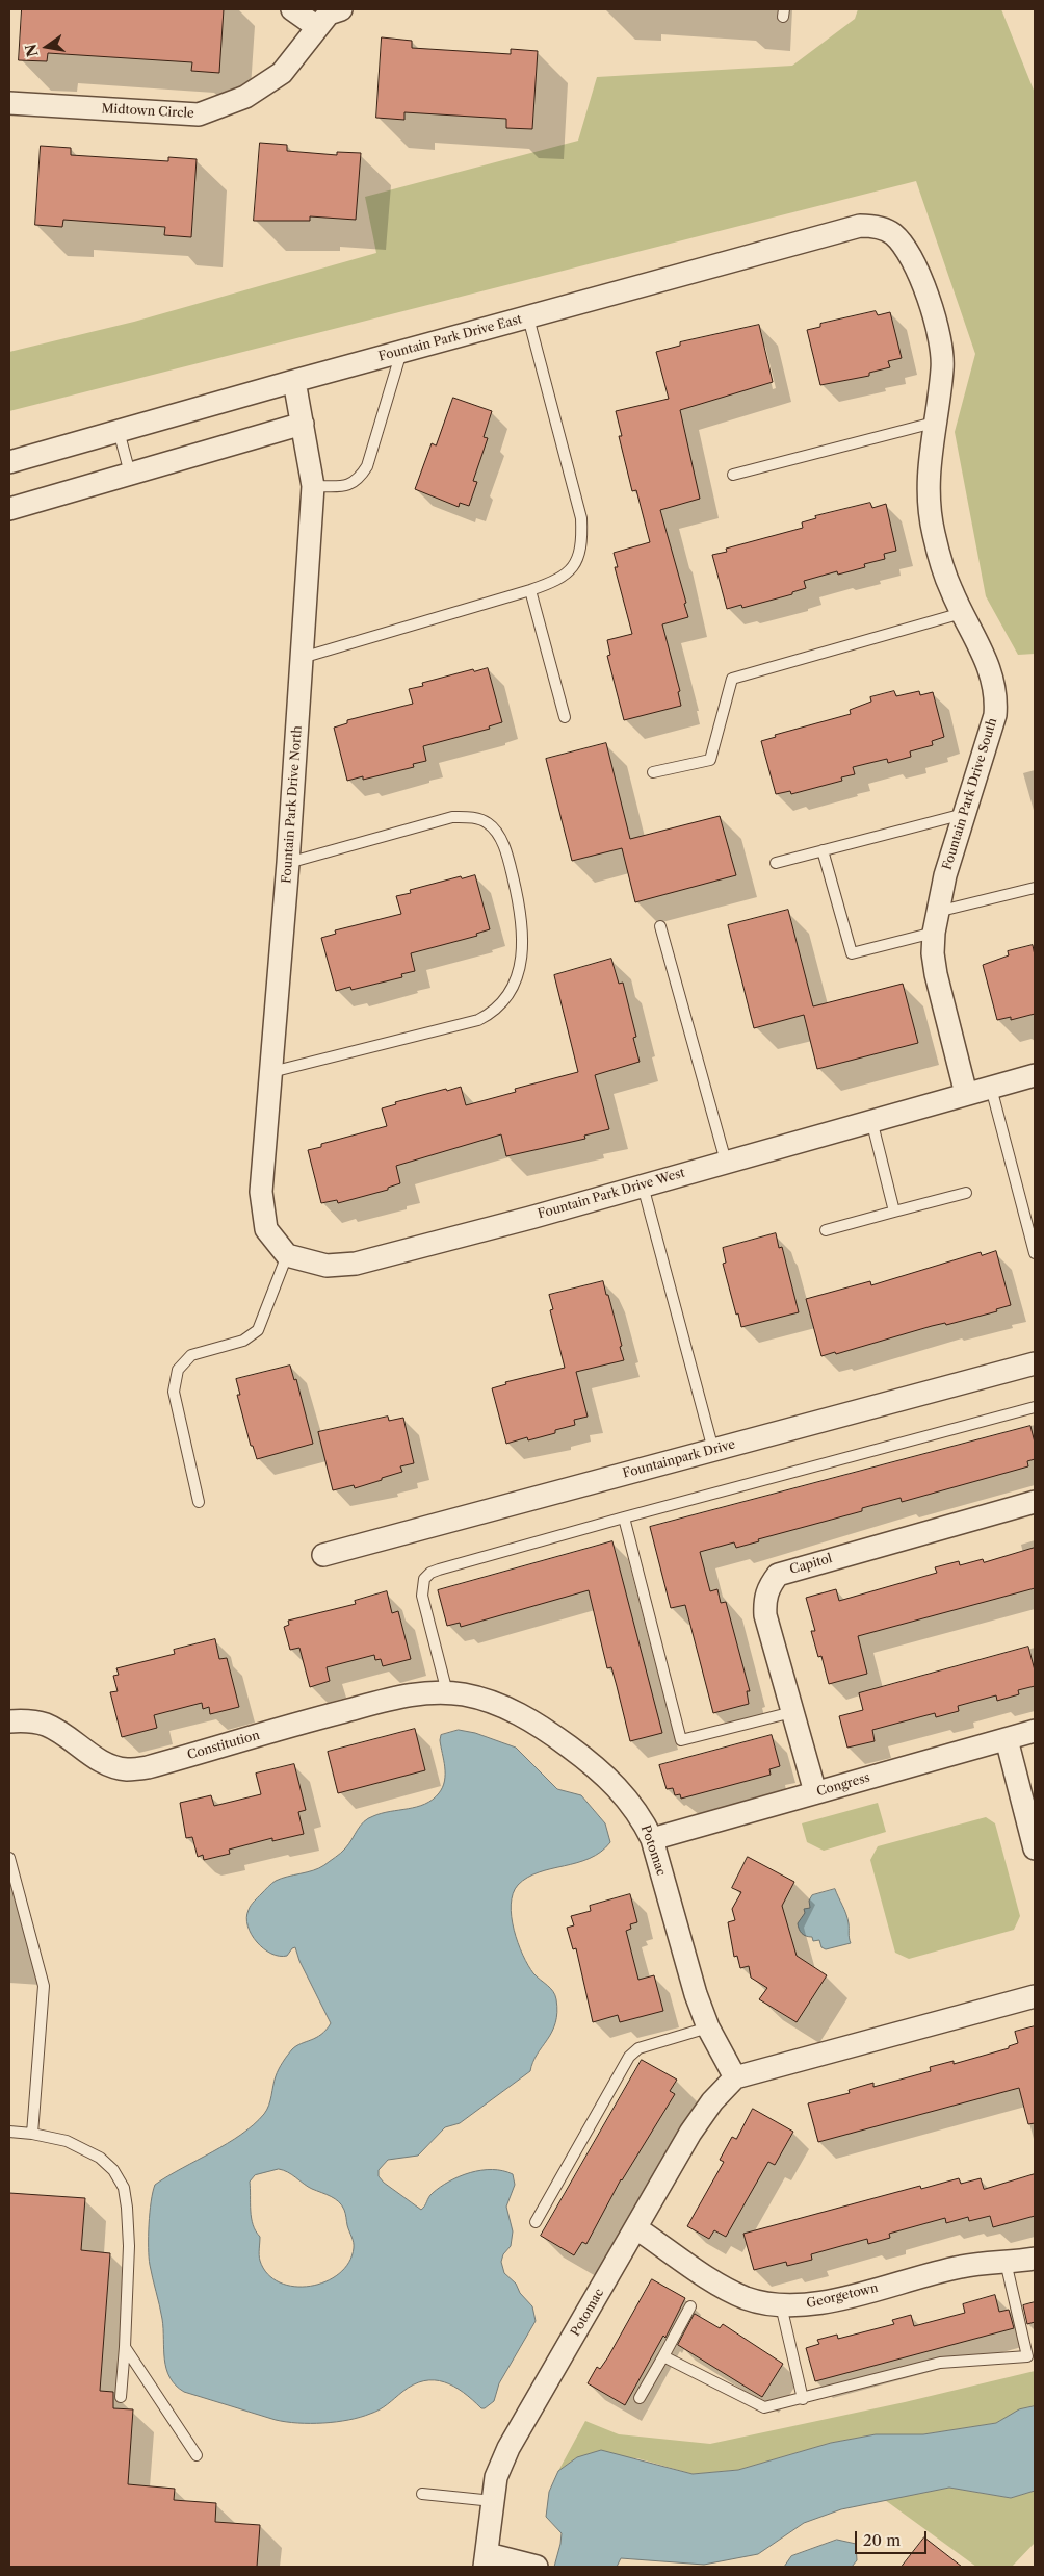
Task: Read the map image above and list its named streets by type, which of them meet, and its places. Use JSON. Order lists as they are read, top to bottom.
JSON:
{
  "streets": {
    "street": [
      "Midtown Circle",
      "Fountain Park Drive East",
      "Fountain Park Drive South",
      "Fountain Park Drive North",
      "Fountain Park Drive West",
      "Fountainpark Drive",
      "Capitol",
      "Constitution",
      "Congress",
      "Potomac",
      "Georgetown"
    ]
  },
  "crossings": [
    ["Fountain Park Drive East", "Fountain Park Drive South"],
    ["Fountain Park Drive East", "Fountain Park Drive North"],
    ["Fountain Park Drive South", "Fountain Park Drive West"],
    ["Fountain Park Drive North", "Fountain Park Drive West"],
    ["Capitol", "Congress"],
    ["Constitution", "Potomac"],
    ["Congress", "Potomac"],
    ["Potomac", "Georgetown"]
  ],
  "scale_bar": "20 m",
  "north": "left"
}
